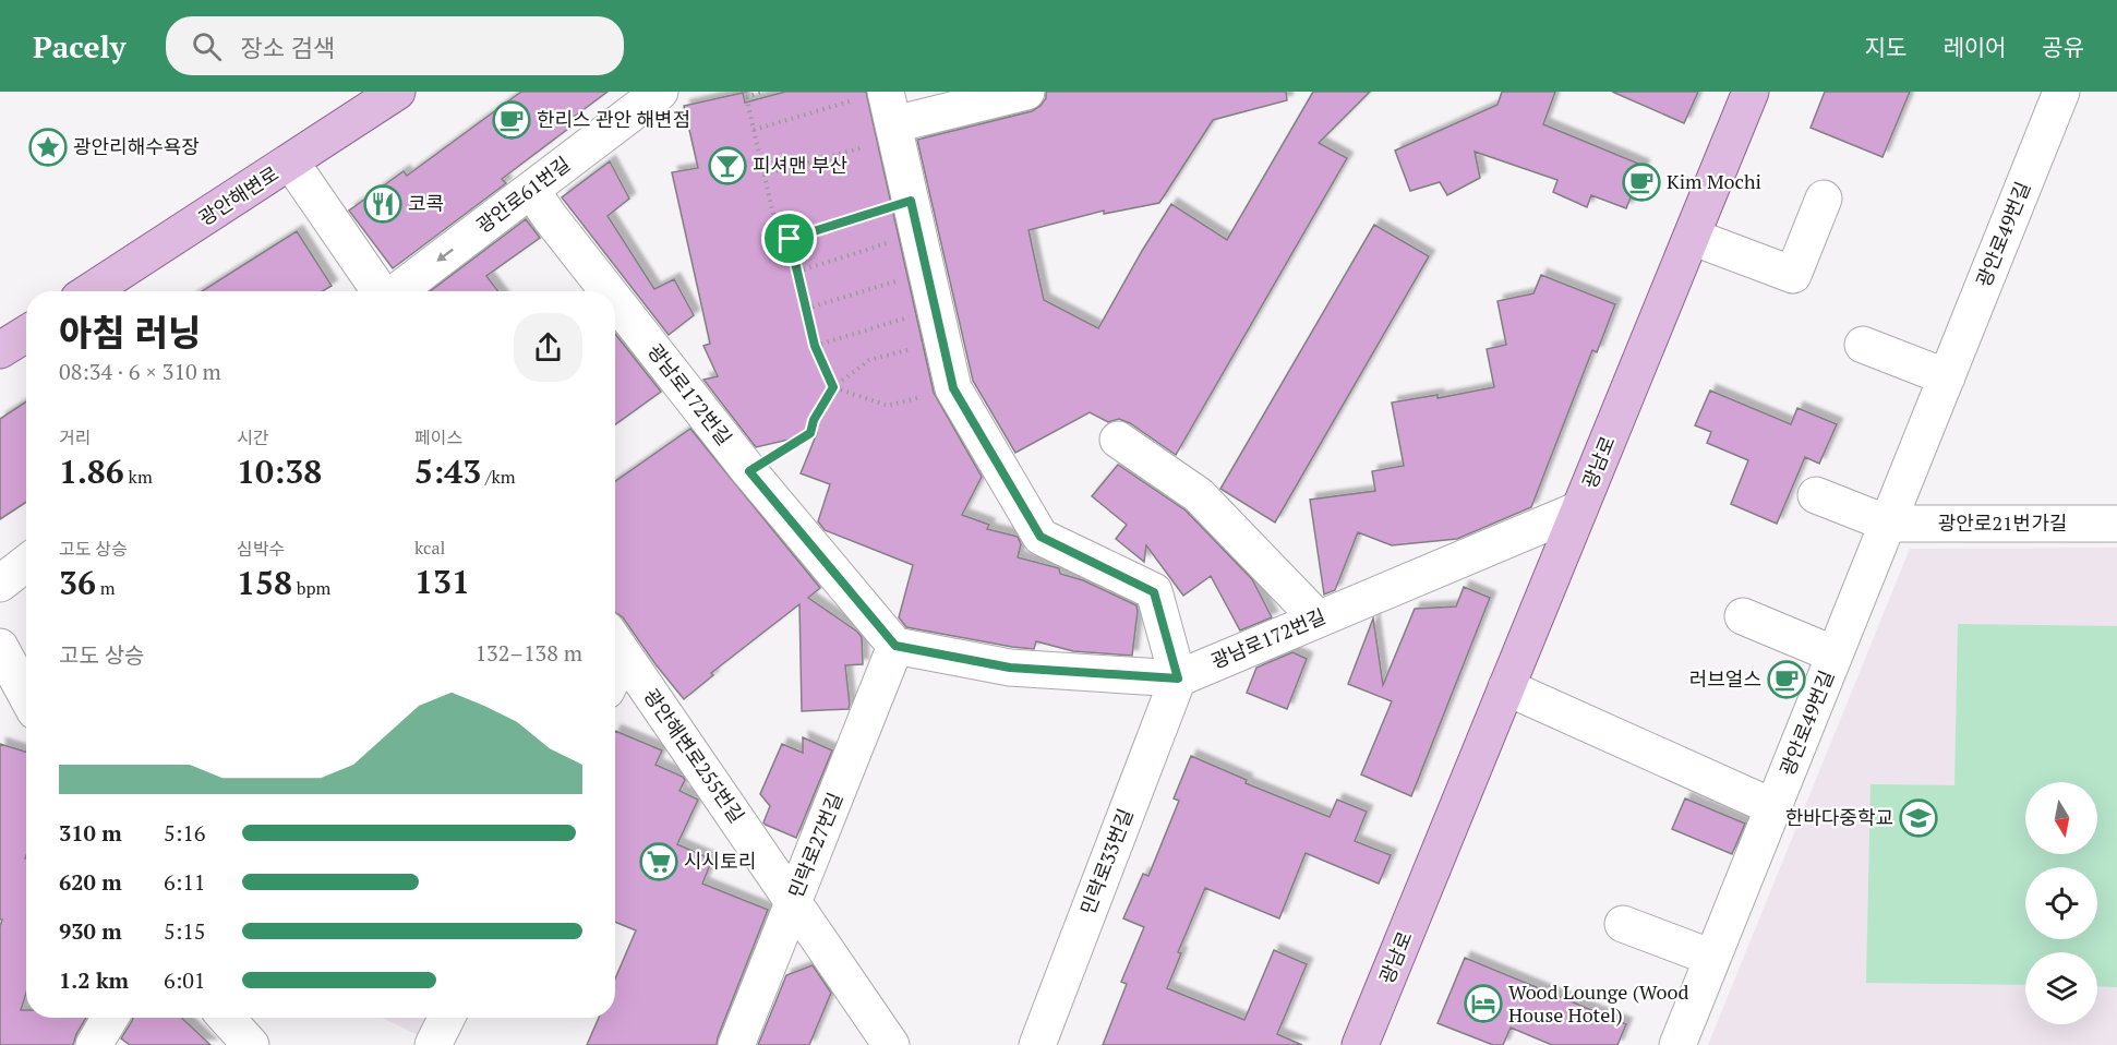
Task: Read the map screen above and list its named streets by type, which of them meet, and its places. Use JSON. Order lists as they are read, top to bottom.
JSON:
{
  "streets": {
    "main road": ["광안해변로", "광남로"],
    "street": [
      "광안로61번길",
      "광안로49번길",
      "광남로172번길",
      "광안로21번가길",
      "광안해변로255번길",
      "민락로27번길",
      "민락로33번길"
    ]
  },
  "crossings": [
    ["광안로61번길", "광남로172번길"],
    ["광안로49번길", "광안로21번가길"],
    ["광남로172번길", "광남로"],
    ["광남로172번길", "민락로27번길"],
    ["광남로172번길", "민락로33번길"],
    ["광안해변로255번길", "민락로27번길"]
  ],
  "one_way": ["광안로61번길"],
  "places": {
    "cafe": ["한리스 관안 해변점", "Kim Mochi", "러브얼스"],
    "place": ["광안리해수욕장"],
    "bar": ["피셔맨 부산"],
    "restaurant": ["코콕"],
    "school or university": ["한바다중학교"],
    "supermarket": ["시시토리"],
    "hotel": ["Wood Lounge (Wood House Hotel)"]
  },
  "north": "bottom",
  "page": {
    "header": "Pacely",
    "search": "장소 검색",
    "nav": ["지도", "레이어", "공유"],
    "heading": ["아침 러닝", "08:34 · 6 × 310 m"],
    "stats": [
      ["거리", "1.86 km"],
      ["시간", "10:38"],
      ["페이스", "5:43 /km"],
      ["고도 상승", "36 m"],
      ["심박수", "158 bpm"],
      ["kcal", "131"]
    ],
    "chart": ["고도 상승", "132–138 m"],
    "list": [
      {
        "name": "310 m",
        "note": "5:16"
      },
      {
        "name": "620 m",
        "note": "6:11"
      },
      {
        "name": "930 m",
        "note": "5:15"
      },
      {
        "name": "1.2 km",
        "note": "6:01"
      }
    ]
  }
}
